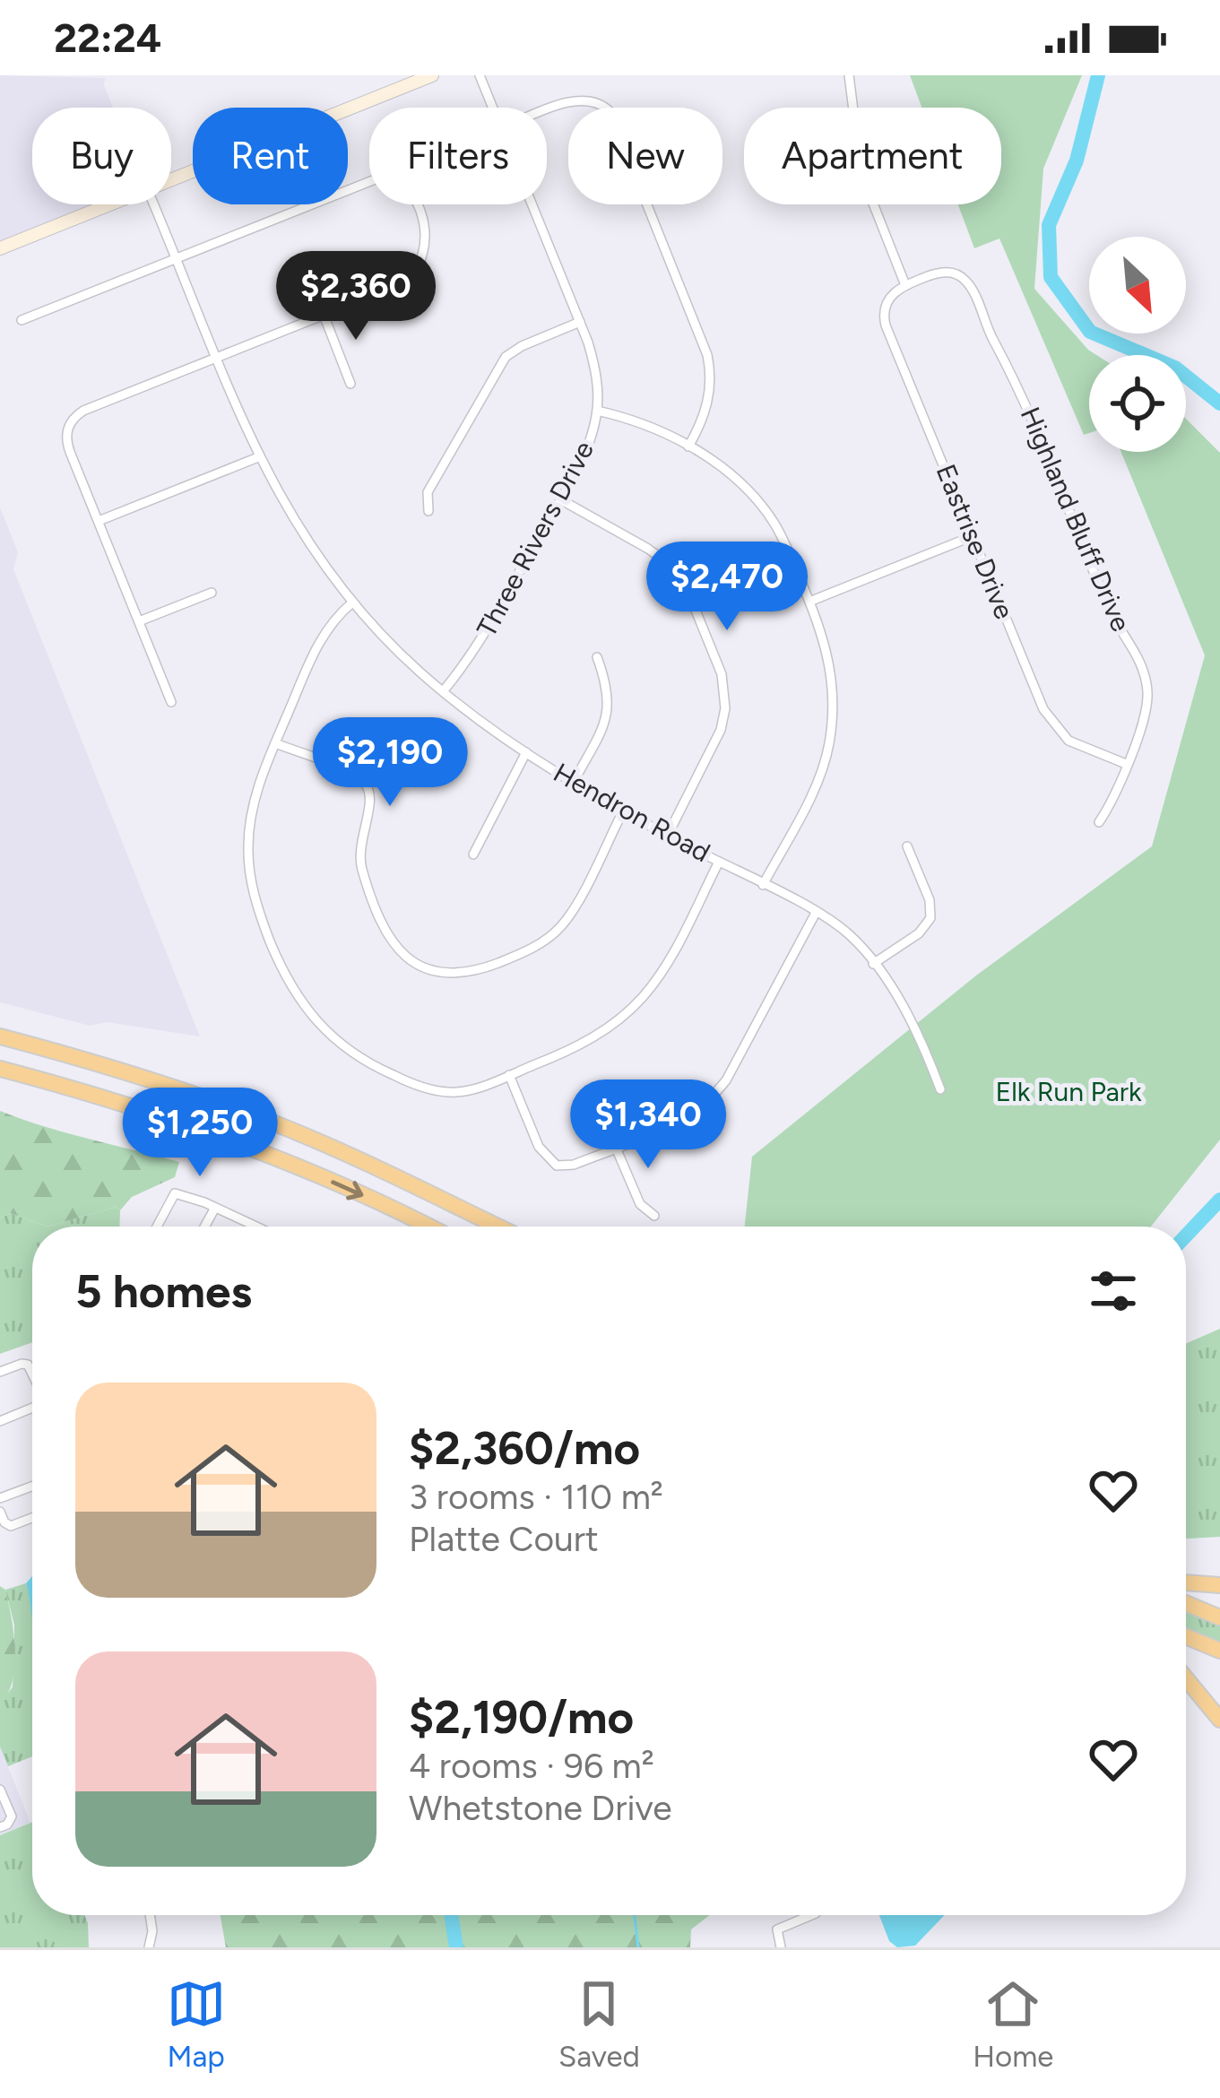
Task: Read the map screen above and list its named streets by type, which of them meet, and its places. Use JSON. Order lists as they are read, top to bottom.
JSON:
{
  "streets": {
    "street": [
      "Highland Bluff Drive",
      "Three Rivers Drive",
      "Eastrise Drive",
      "Hendron Road"
    ]
  },
  "crossings": [
    ["Highland Bluff Drive", "Eastrise Drive"],
    ["Three Rivers Drive", "Hendron Road"]
  ],
  "parks": ["Elk Run Park"],
  "north": "bottom right",
  "page": {
    "status": "22:24",
    "chip": [
      "Buy",
      "Rent",
      "Filters",
      "New",
      "Apartment"
    ],
    "price": [
      "$2,360",
      "$2,470",
      "$2,190",
      "$1,340",
      "$1,250"
    ],
    "heading": "5 homes",
    "list": [
      {
        "name": "$2,360/mo",
        "note": "3 rooms · 110 m² · Platte Court"
      },
      {
        "name": "$2,190/mo",
        "note": "4 rooms · 96 m² · Whetstone Drive"
      }
    ],
    "tabs": ["Map", "Saved", "Home"]
  }
}
